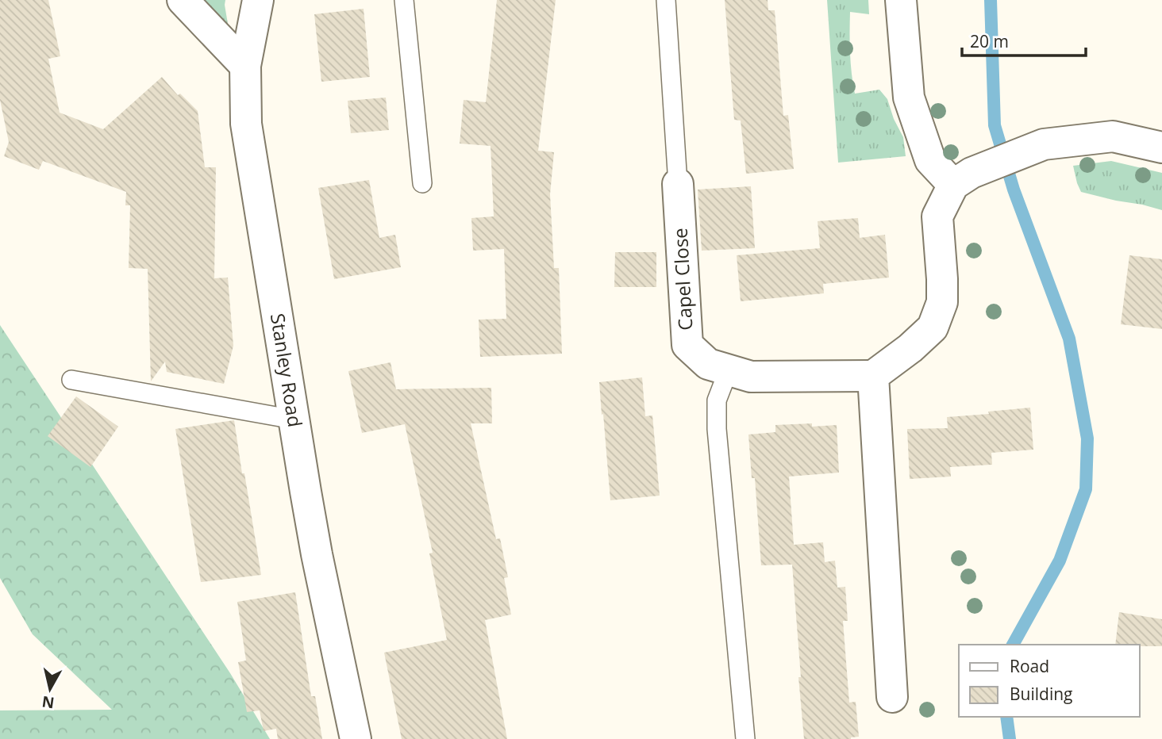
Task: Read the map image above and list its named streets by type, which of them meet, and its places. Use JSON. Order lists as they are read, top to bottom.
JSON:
{
  "streets": {
    "street": ["Capel Close", "Stanley Road"]
  },
  "legend": ["Road", "Building"],
  "scale_bar": "20 m",
  "north": "bottom"
}
